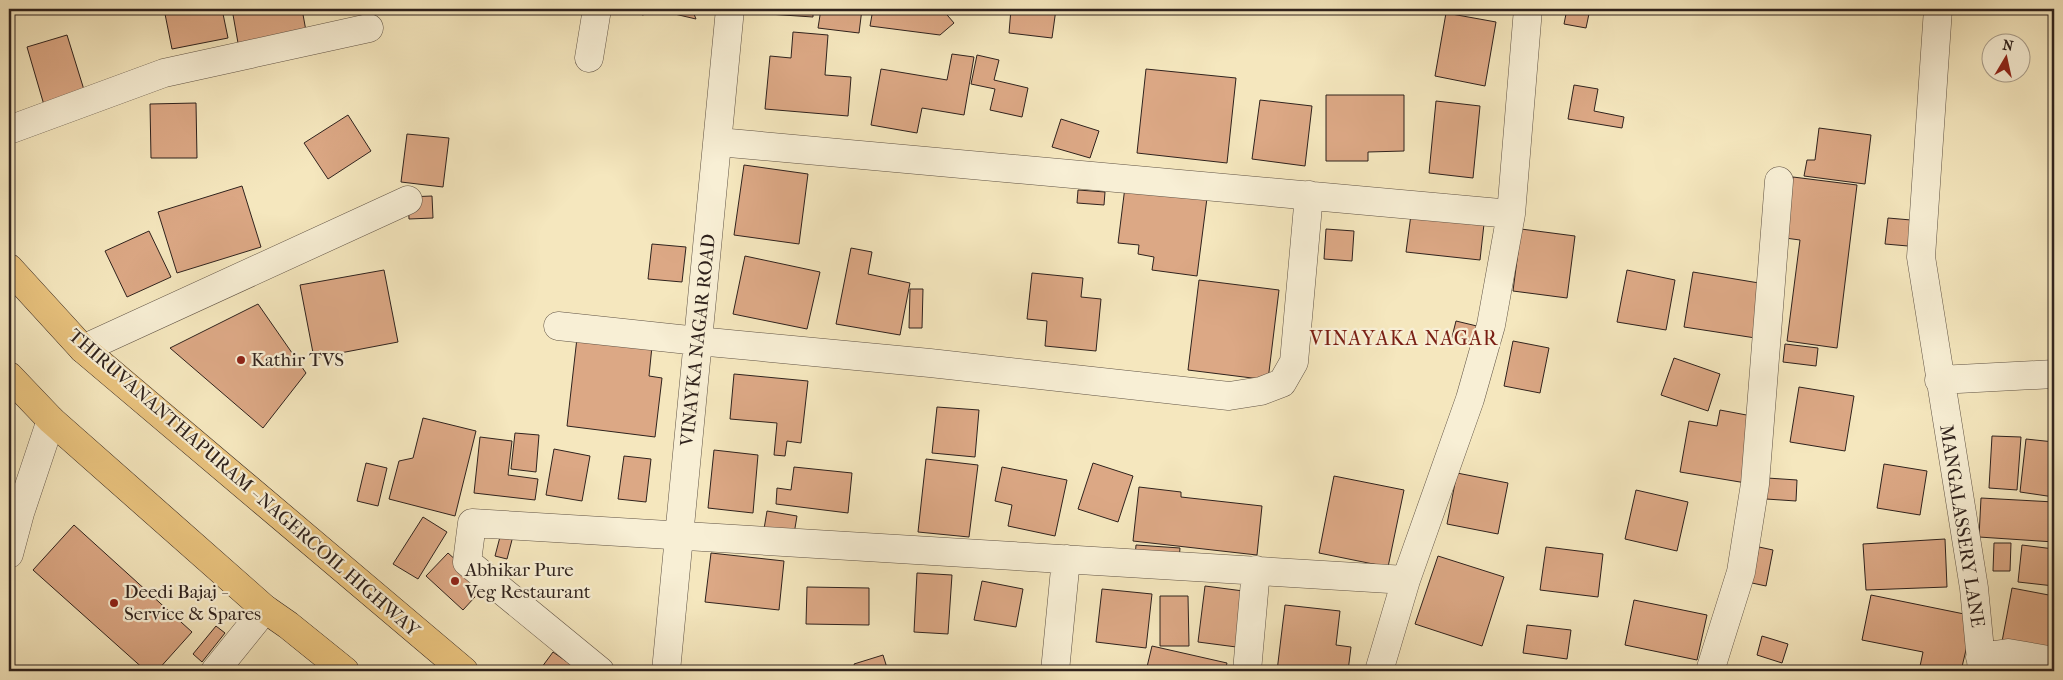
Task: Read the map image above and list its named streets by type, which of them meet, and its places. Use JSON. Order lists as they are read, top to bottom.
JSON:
{
  "streets": {
    "main road": ["THIRUVANANTHAPURAM - NAGERCOIL HIGHWAY"],
    "street": ["VINAYKA NAGAR ROAD", "MANGALASSERY LANE"]
  },
  "districts": ["VINAYAKA NAGAR"],
  "places": ["Kathir TVS", "Abhikar Pure Veg Restaurant", "Deedi Bajaj - Service & Spares"],
  "north": "top"
}
